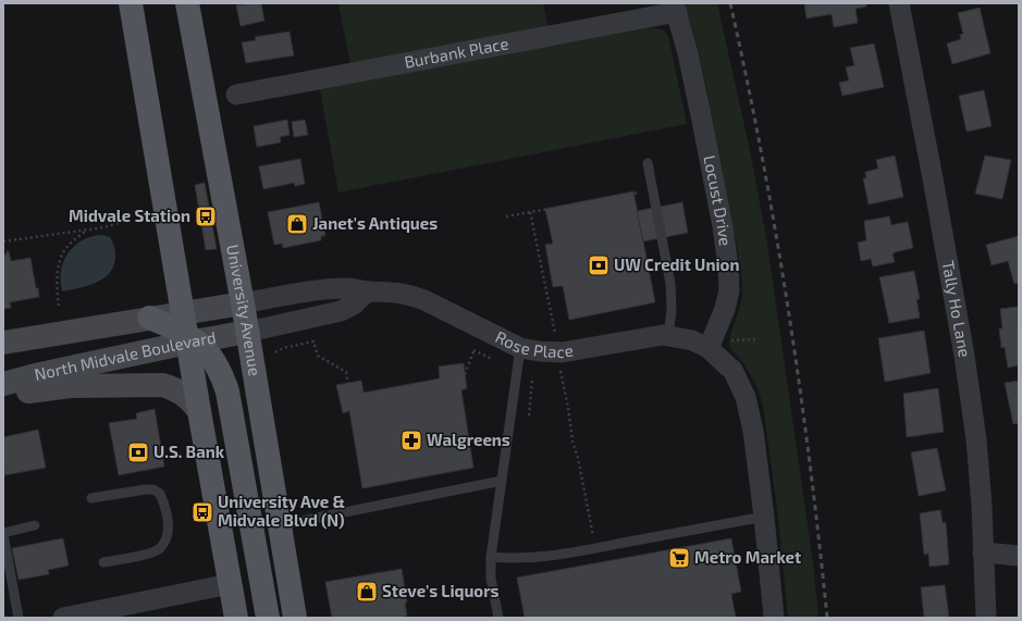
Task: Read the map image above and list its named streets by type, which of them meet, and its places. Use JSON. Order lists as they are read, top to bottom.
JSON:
{
  "streets": {
    "main road": ["University Avenue", "North Midvale Boulevard"],
    "street": [
      "Burbank Place",
      "Locust Drive",
      "Tally Ho Lane",
      "Rose Place"
    ]
  },
  "crossings": [
    ["Burbank Place", "Locust Drive"],
    ["Locust Drive", "Rose Place"],
    ["University Avenue", "Rose Place"],
    ["University Avenue", "North Midvale Boulevard"],
    ["Rose Place", "North Midvale Boulevard"]
  ],
  "places": {
    "bus stop": ["Midvale Station", "University Ave & Midvale Blvd (N)"],
    "shop": ["Janet's Antiques", "Steve's Liquors"],
    "bank": ["UW Credit Union", "U.S. Bank"],
    "pharmacy": ["Walgreens"],
    "supermarket": ["Metro Market"]
  }
}
